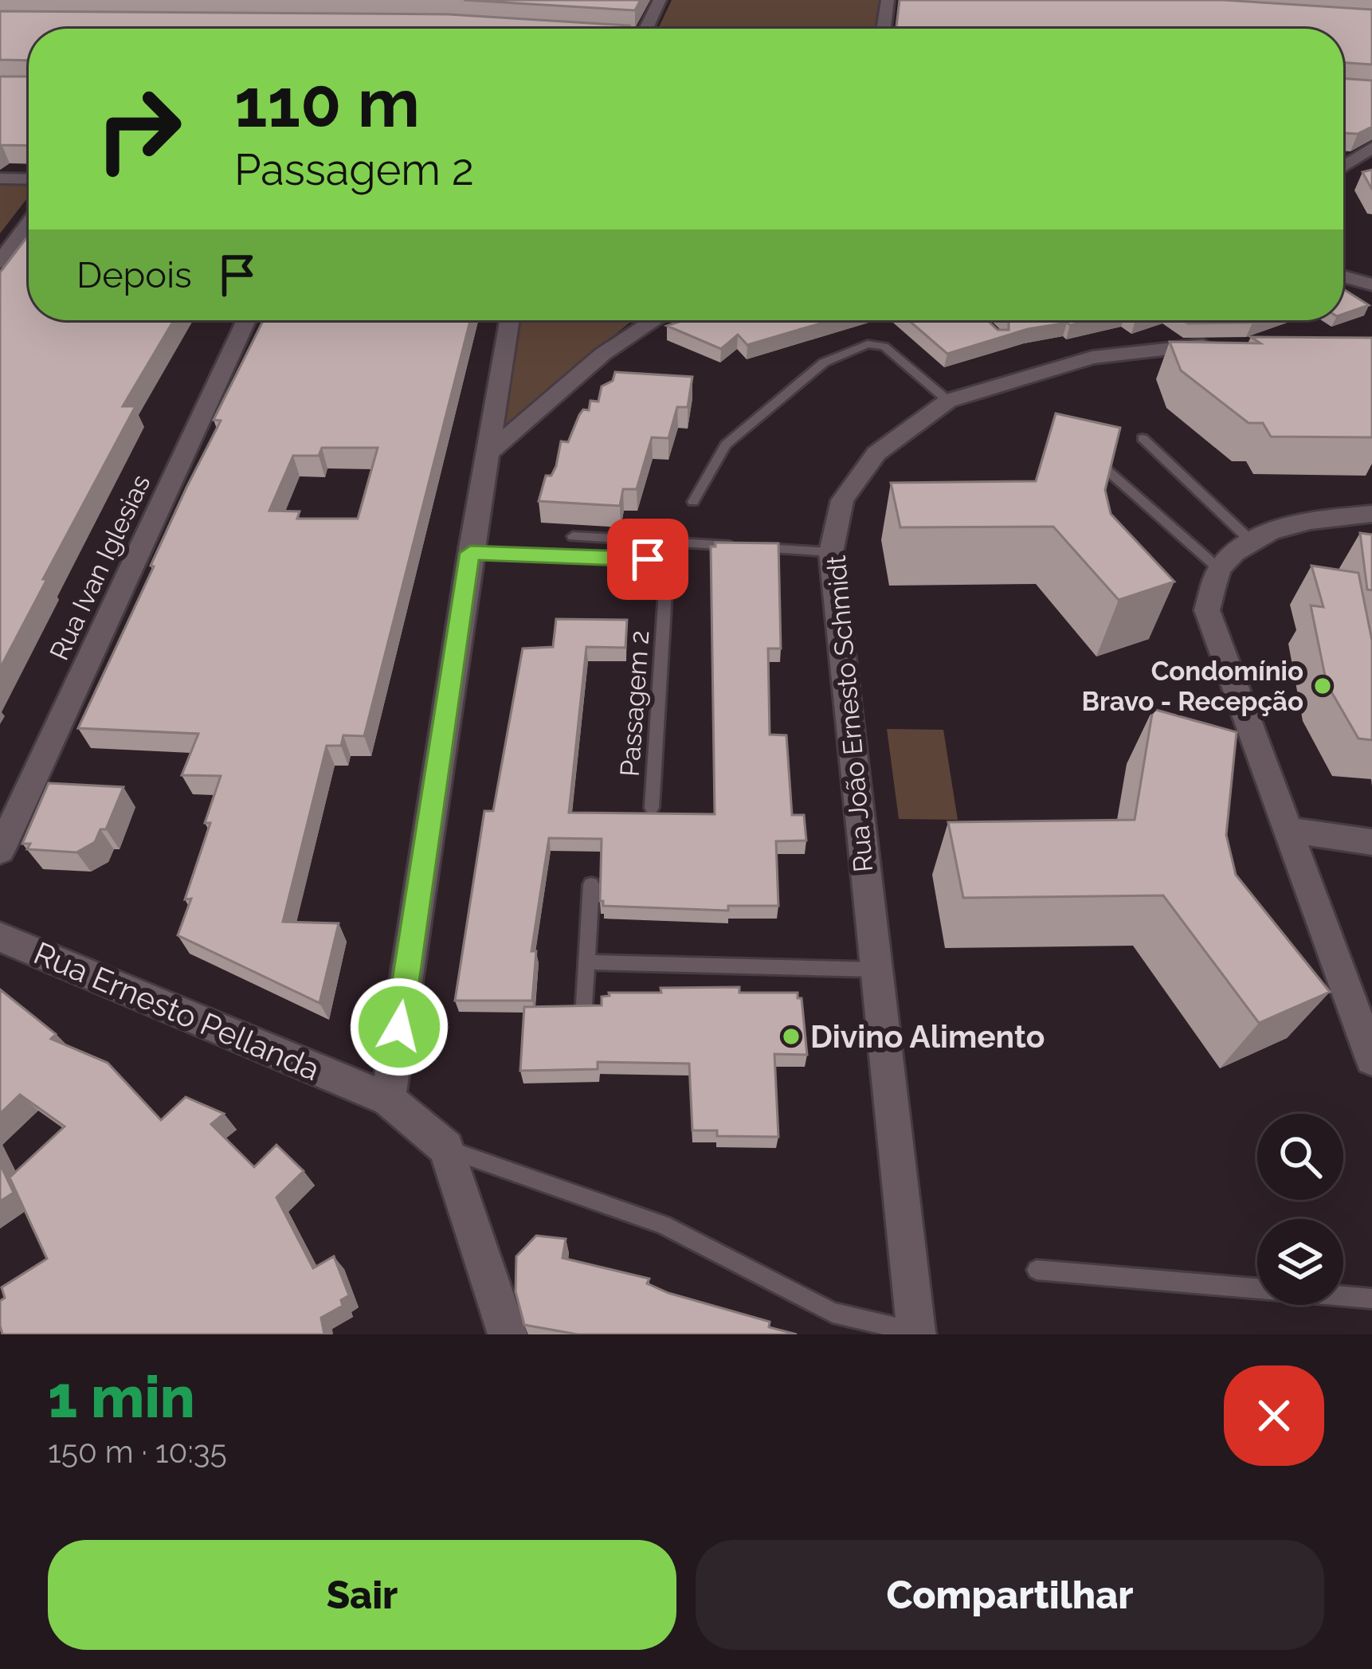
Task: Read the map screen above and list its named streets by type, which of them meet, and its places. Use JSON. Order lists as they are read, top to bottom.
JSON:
{
  "streets": {
    "street": ["Rua Ivan Iglesias", "Rua João Ernesto Schmidt", "Rua Ernesto Pellanda"],
    "lane": ["Passagem 2"]
  },
  "crossings": [
    ["Rua João Ernesto Schmidt", "Rua Ernesto Pellanda"]
  ],
  "places": ["Condomínio Bravo - Recepção", "Divino Alimento"],
  "page": {
    "turn": ["110 m", "Passagem 2"],
    "then": "Depois",
    "heading": ["1 min", "150 m · 10:35"],
    "buttons": ["Sair", "Compartilhar"]
  }
}
